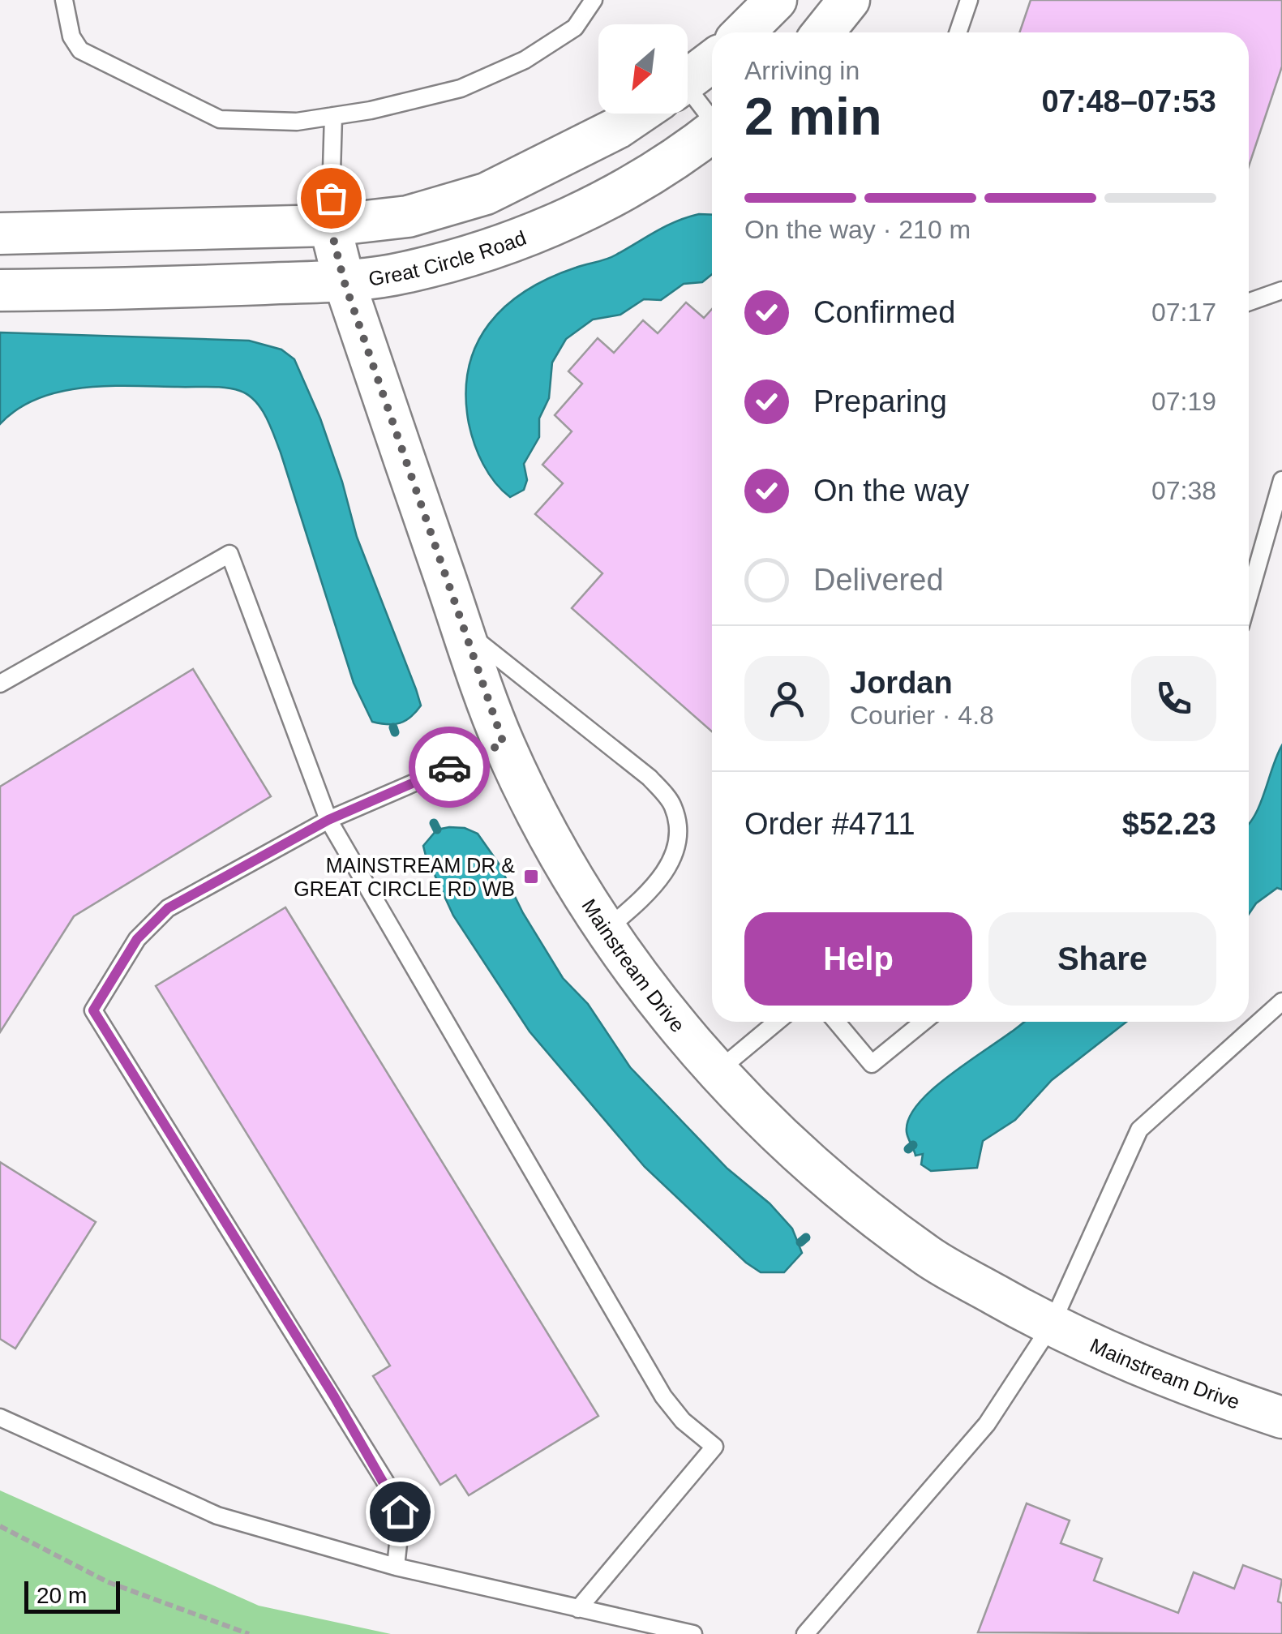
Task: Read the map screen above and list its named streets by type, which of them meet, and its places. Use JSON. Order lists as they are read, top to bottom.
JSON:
{
  "streets": {
    "street": ["Great Circle Road", "Mainstream Drive"]
  },
  "crossings": [
    ["Great Circle Road", "Mainstream Drive"]
  ],
  "places": {
    "transit": ["MAINSTREAM DR & GREAT CIRCLE RD WB"]
  },
  "scale_bar": "20 m",
  "north": "bottom left",
  "page": {
    "heading": ["2 min", "Arriving in", "07:48–07:53"],
    "panel": [
      "Jordan",
      "Courier · 4.8",
      "Order #4711",
      "$52.23"
    ],
    "bar": "On the way · 210 m",
    "list": [
      ["Confirmed", "07:17"],
      ["Preparing", "07:19"],
      ["On the way", "07:38"],
      "Delivered"
    ],
    "buttons": ["Help", "Share"],
    "scale": "20 m"
  }
}
